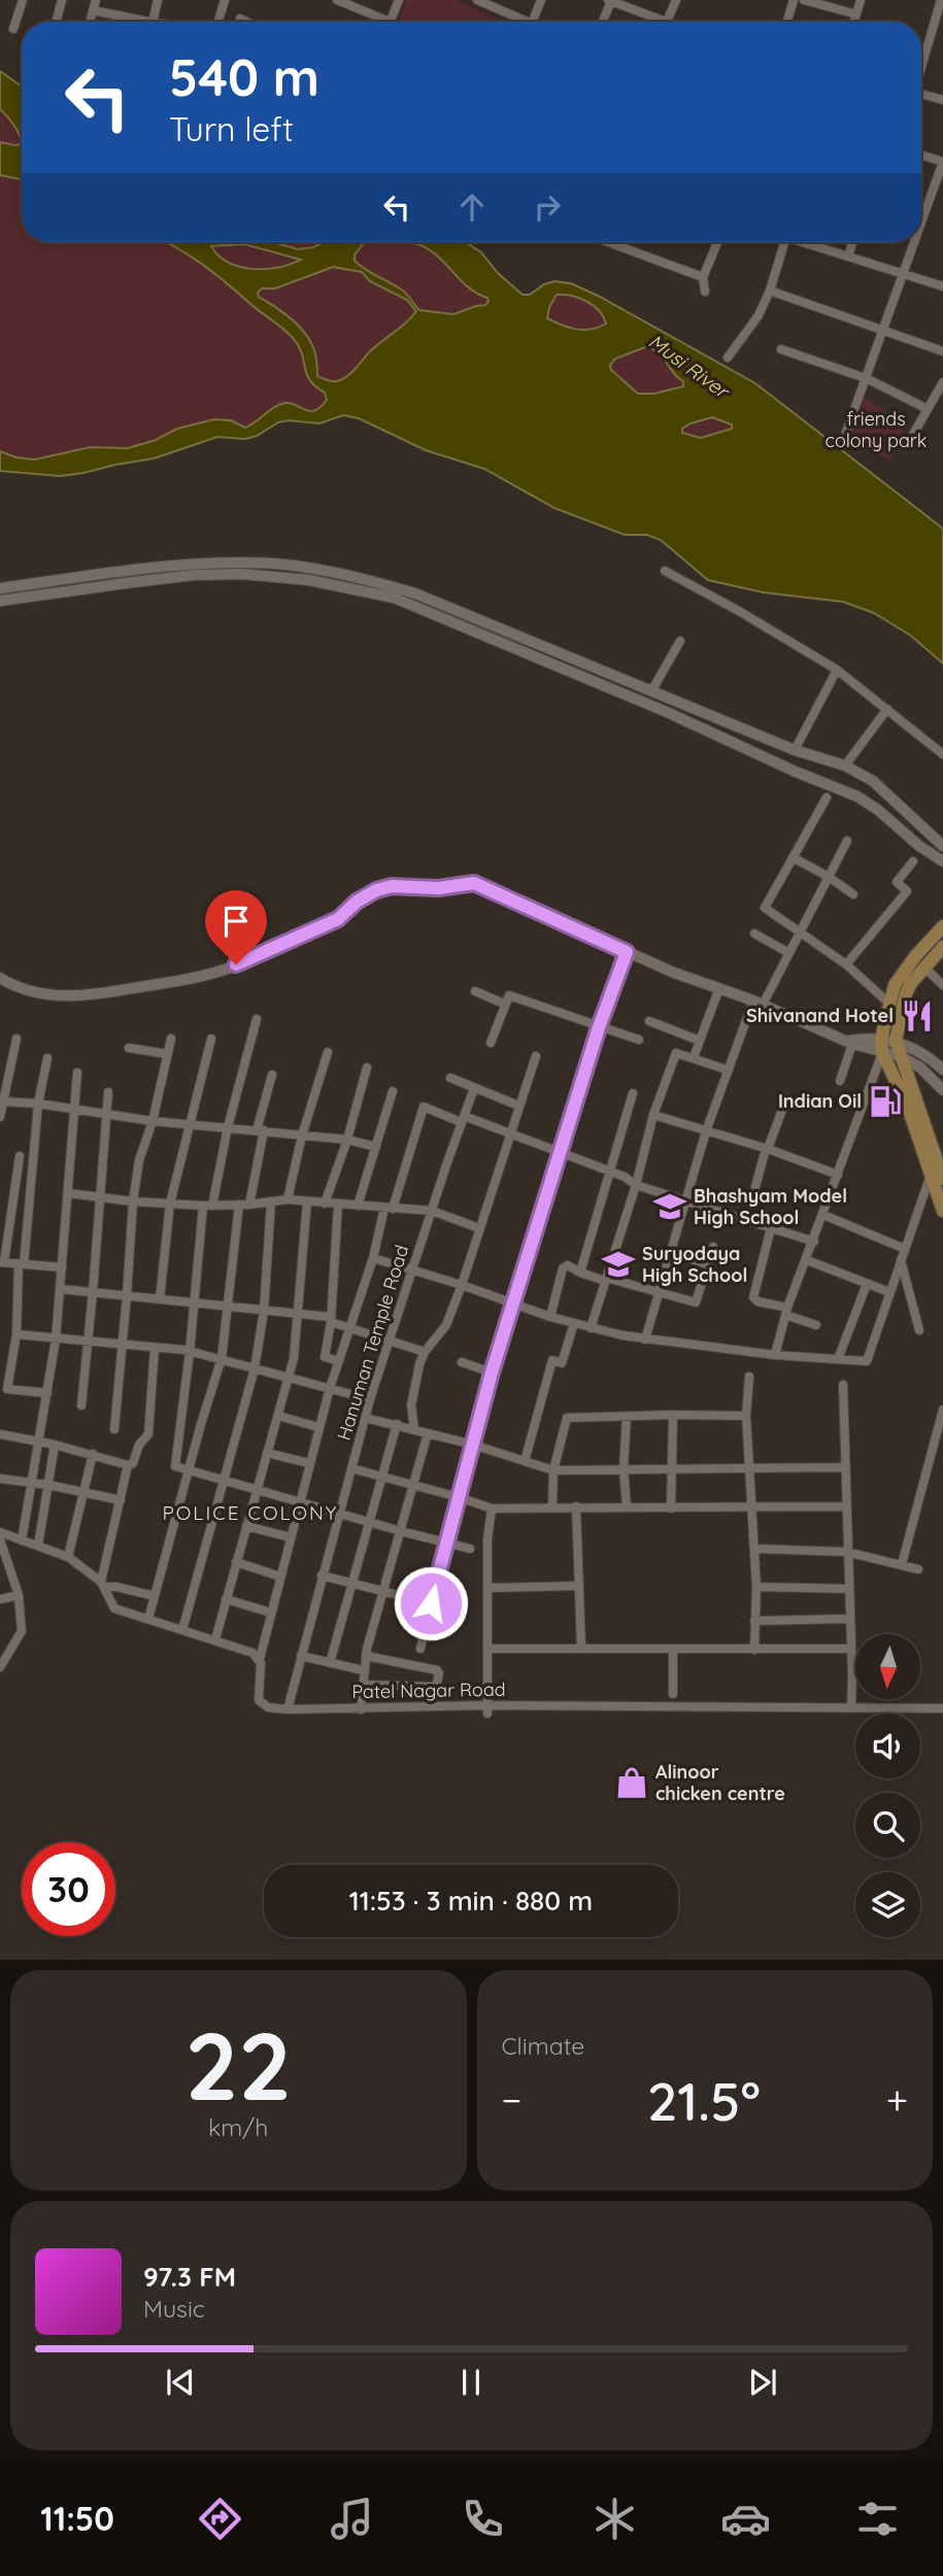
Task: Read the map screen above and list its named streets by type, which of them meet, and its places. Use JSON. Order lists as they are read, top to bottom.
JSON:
{
  "streets": {
    "street": ["Hanuman Temple Road", "Patel Nagar Road"]
  },
  "crossings": [
    ["Hanuman Temple Road", "Patel Nagar Road"]
  ],
  "districts": ["POLICE COLONY"],
  "water": ["Musi River"],
  "parks": ["friends colony park"],
  "places": {
    "restaurant": ["Shivanand Hotel"],
    "fuel station": ["Indian Oil"],
    "school or university": ["Bhashyam Model High School", "Suryodaya High School"],
    "shop": ["Alinoor chicken centre"]
  },
  "north": "bottom",
  "page": {
    "turn": ["540 m", "Turn left"],
    "limit": "30",
    "trip": "11:53 · 3 min · 880 m",
    "tile": [
      ["22", "km/h"],
      "Climate"
    ],
    "heat": ["−", "21.5°", "+"],
    "song": ["97.3 FM", "Music"],
    "tabs": "11:50"
  }
}
